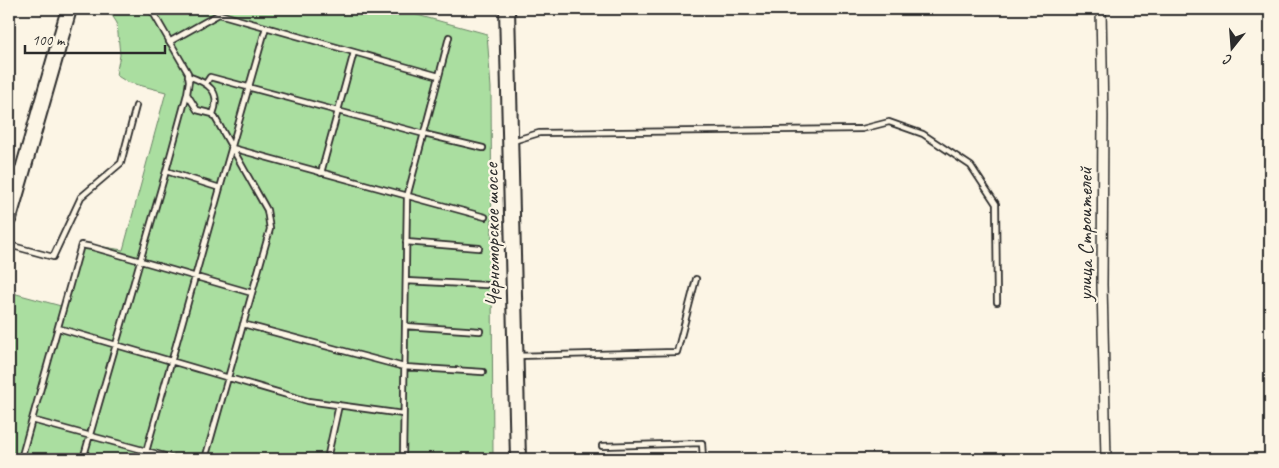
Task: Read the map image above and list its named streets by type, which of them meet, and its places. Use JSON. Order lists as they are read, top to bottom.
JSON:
{
  "streets": {
    "main road": ["Черноморское шоссе"],
    "street": ["улица Строителей"]
  },
  "scale_bar": "100 m",
  "north": "bottom"
}
